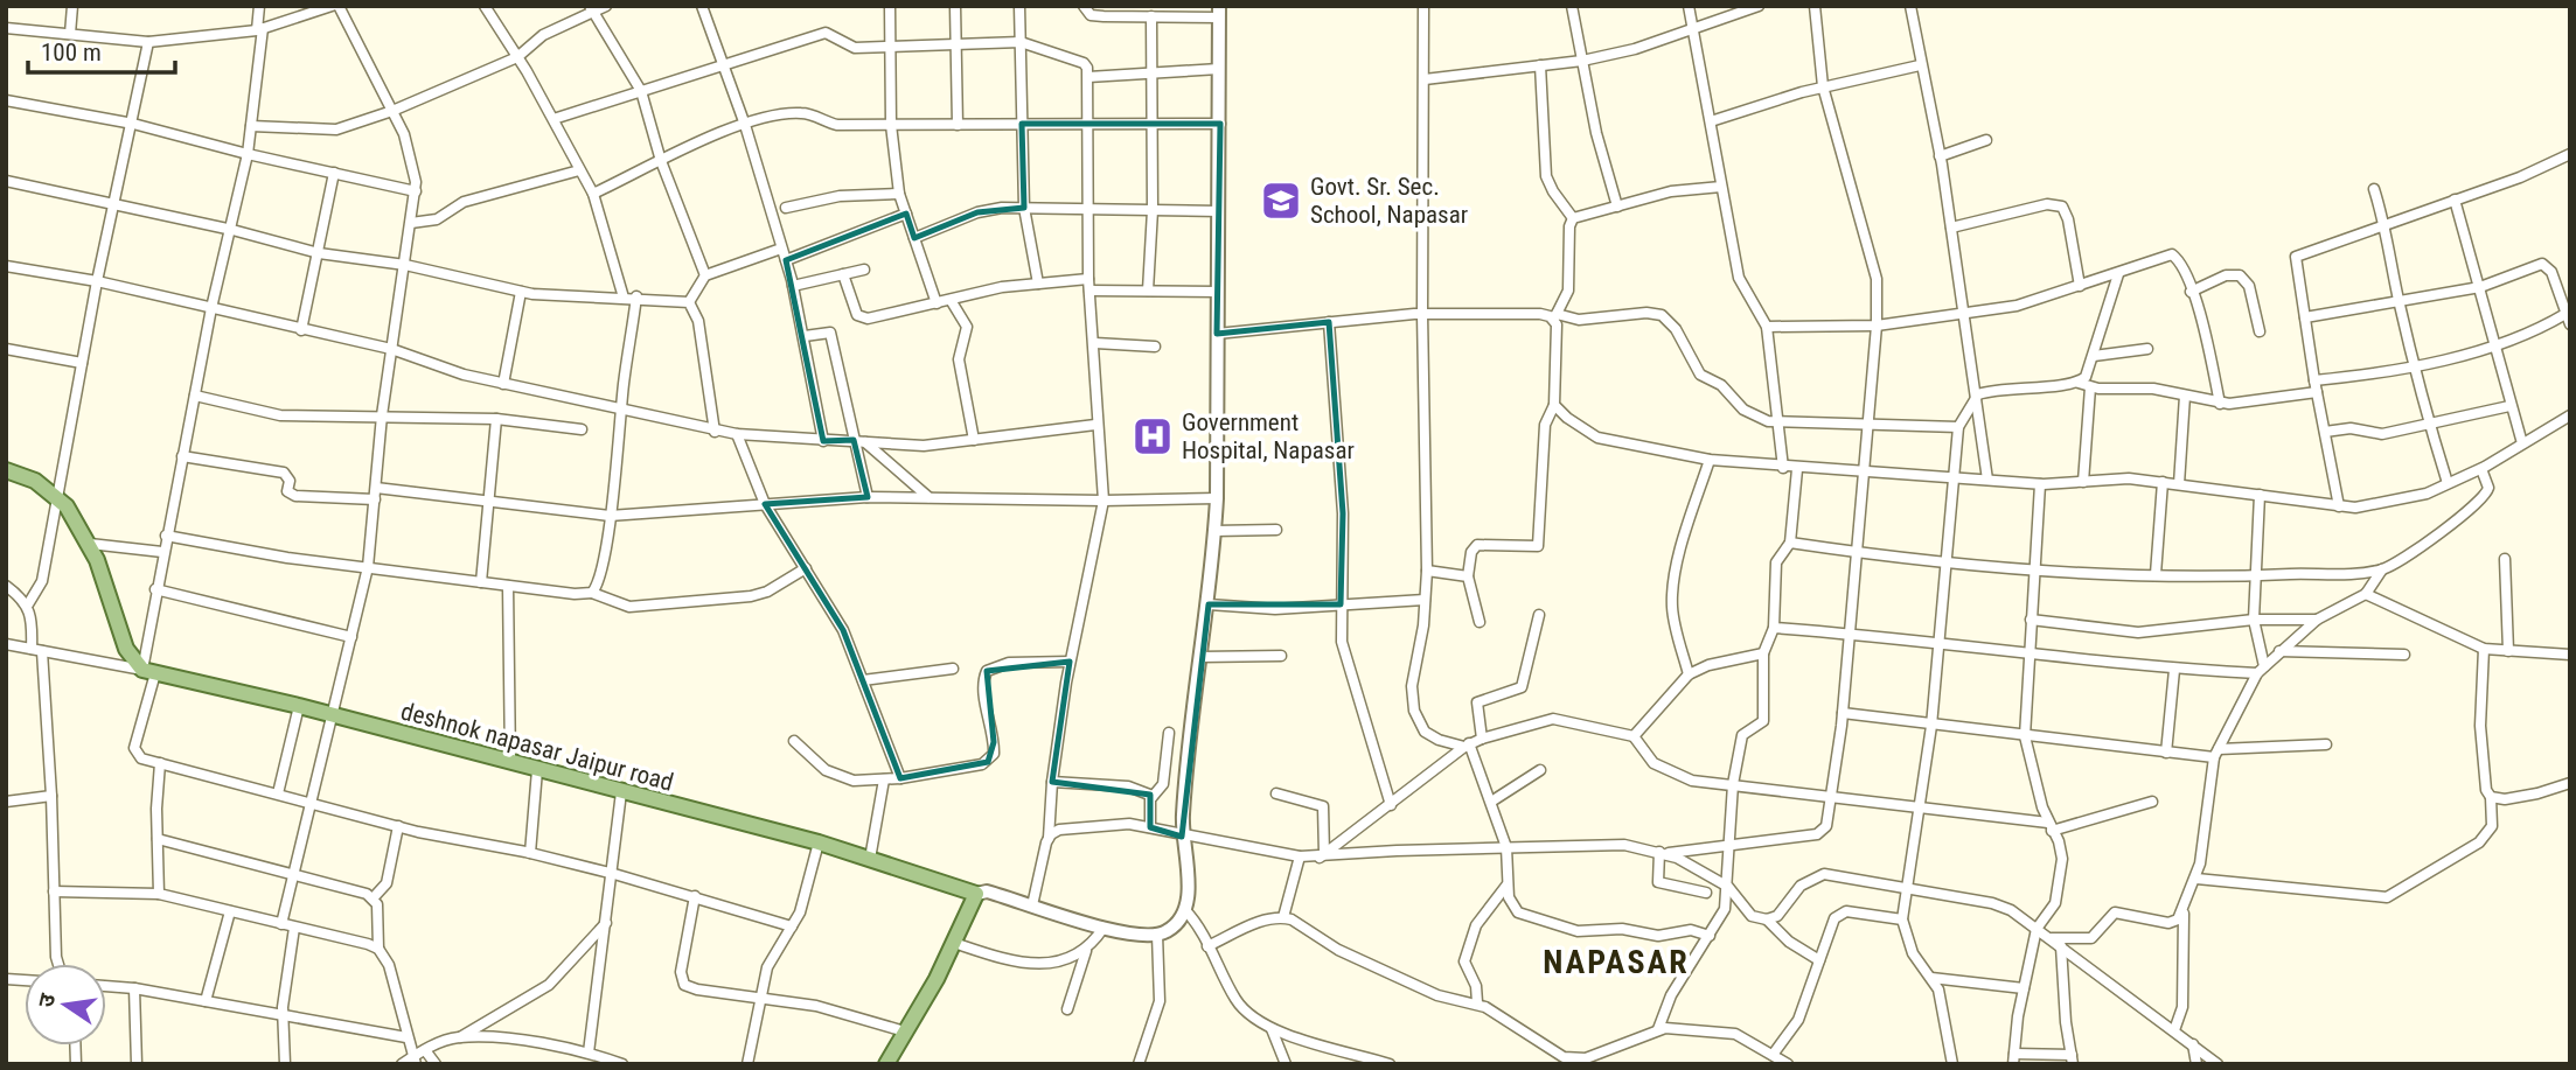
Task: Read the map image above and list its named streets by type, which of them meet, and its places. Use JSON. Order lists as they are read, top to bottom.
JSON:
{
  "streets": {
    "main road": ["deshnok napasar Jaipur road"]
  },
  "districts": ["NAPASAR"],
  "places": {
    "school or university": ["Govt. Sr. Sec. School, Napasar"],
    "hospital": ["Government Hospital, Napasar"]
  },
  "scale_bar": "100 m",
  "north": "left"
}
